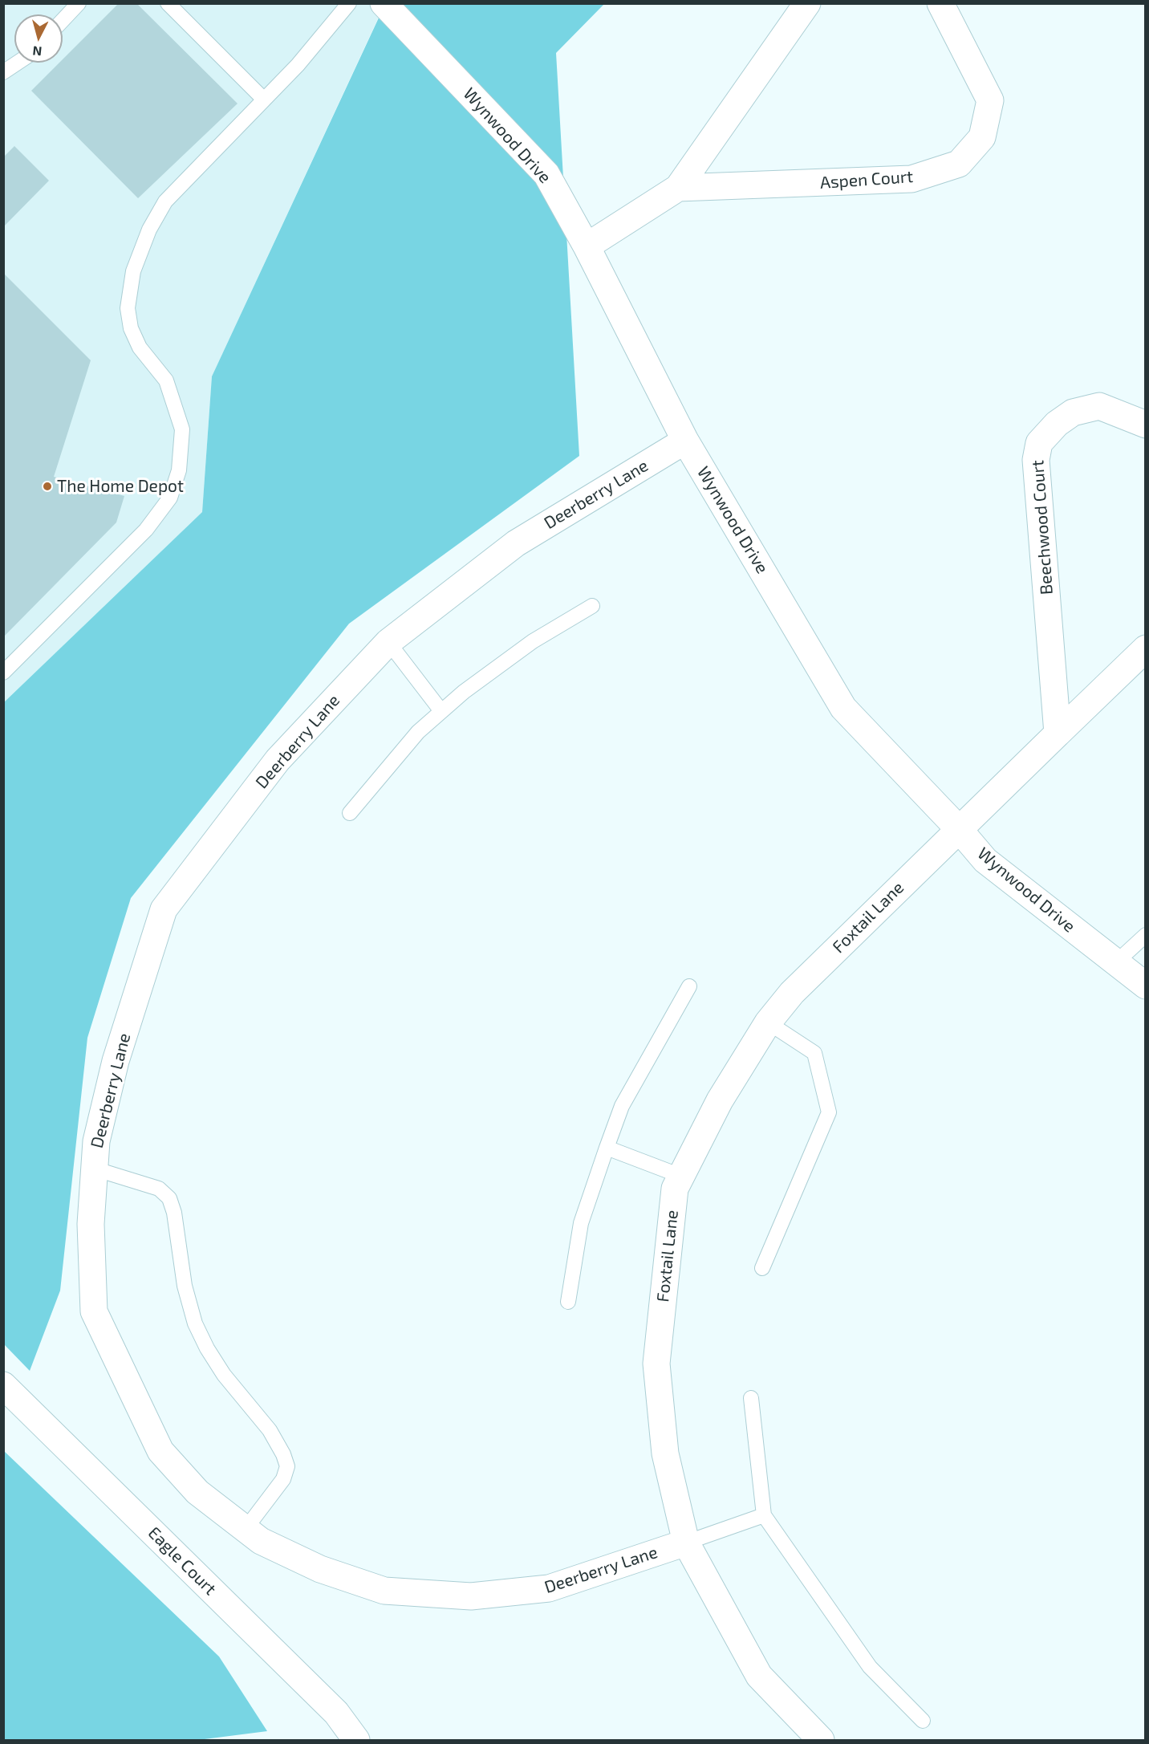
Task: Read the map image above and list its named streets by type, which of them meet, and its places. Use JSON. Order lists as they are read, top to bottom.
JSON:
{
  "streets": {
    "street": [
      "Wynwood Drive",
      "Aspen Court",
      "Deerberry Lane",
      "Beechwood Court",
      "Foxtail Lane",
      "Eagle Court"
    ]
  },
  "crossings": [
    ["Wynwood Drive", "Deerberry Lane"],
    ["Wynwood Drive", "Foxtail Lane"],
    ["Deerberry Lane", "Foxtail Lane"]
  ],
  "places": ["The Home Depot"],
  "north": "bottom"
}
